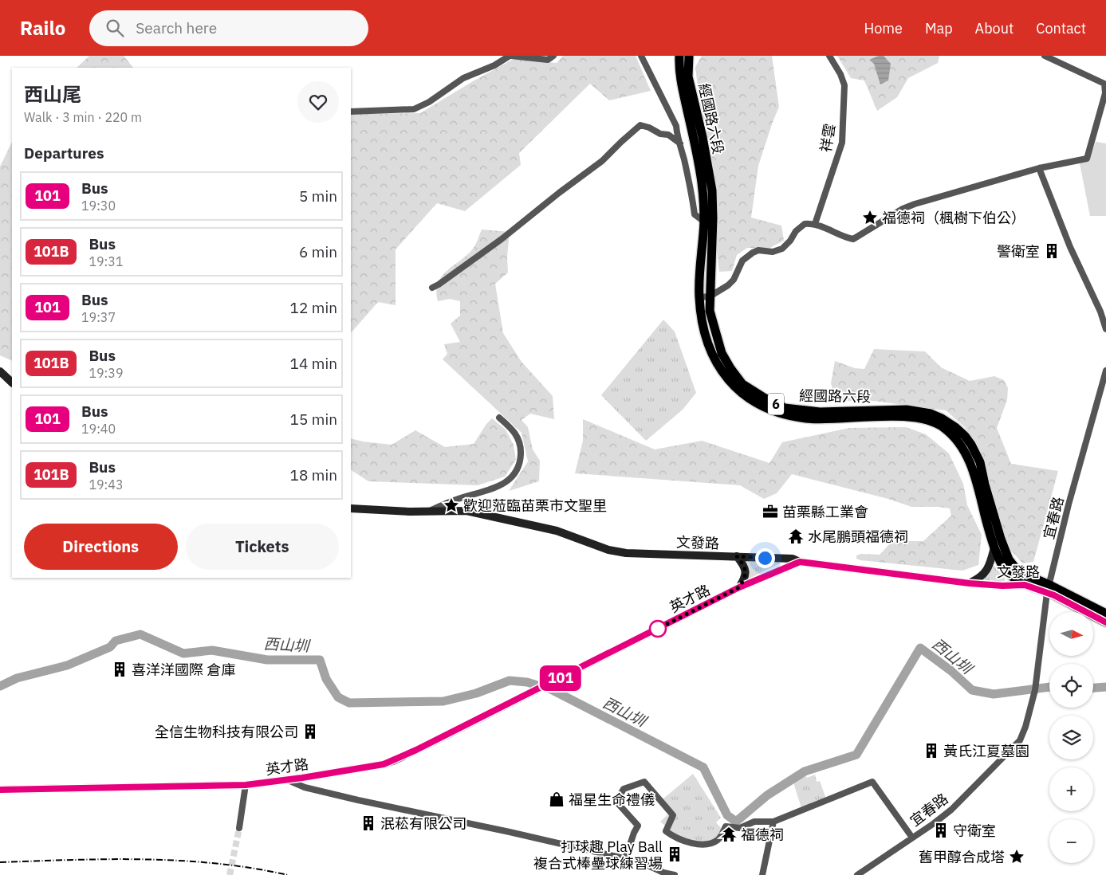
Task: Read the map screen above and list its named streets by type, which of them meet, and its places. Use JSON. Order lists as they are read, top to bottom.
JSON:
{
  "streets": {
    "main road": ["經國路六段", "6"],
    "street": [
      "祥雲",
      "宜春路",
      "文發路",
      "英才路"
    ]
  },
  "crossings": [
    ["經國路六段", "6"],
    ["經國路六段", "宜春路"],
    ["經國路六段", "文發路"],
    ["6", "宜春路"],
    ["6", "文發路"],
    ["文發路", "英才路"]
  ],
  "water": ["西山圳"],
  "places": {
    "place": ["福德祠（楓樹下伯公）", "歡迎蒞臨苗栗市文聖里", "舊甲醇合成塔"],
    "building": [
      "警衛室",
      "喜洋洋國際 倉庫",
      "全信生物科技有限公司",
      "黃氏江夏墓園",
      "泯菘有限公司",
      "守衛室",
      "打球趣 Play Ball 複合式棒壘球練習場"
    ],
    "office": ["苗栗縣工業會"],
    "temple": ["水尾鵬頭福德祠", "福德祠"],
    "shop": ["福星生命禮儀"]
  },
  "lines": ["bus line 101"],
  "north": "right",
  "page": {
    "header": "Railo",
    "search": "Search here",
    "nav": [
      "Home",
      "Map",
      "About",
      "Contact"
    ],
    "on_map": "101",
    "heading": [
      ["西山尾", "Walk · 3 min · 220 m"],
      "Departures"
    ],
    "list": [
      {
        "mark": "101",
        "name": "Bus",
        "note": "19:30",
        "value": "5 min"
      },
      {
        "mark": "101B",
        "name": "Bus",
        "note": "19:31",
        "value": "6 min"
      },
      {
        "mark": "101",
        "name": "Bus",
        "note": "19:37",
        "value": "12 min"
      },
      {
        "mark": "101B",
        "name": "Bus",
        "note": "19:39",
        "value": "14 min"
      },
      {
        "mark": "101",
        "name": "Bus",
        "note": "19:40",
        "value": "15 min"
      },
      {
        "mark": "101B",
        "name": "Bus",
        "note": "19:43",
        "value": "18 min"
      }
    ],
    "buttons": ["Directions", "Tickets"],
    "map_buttons": ["+", "−"]
  }
}
